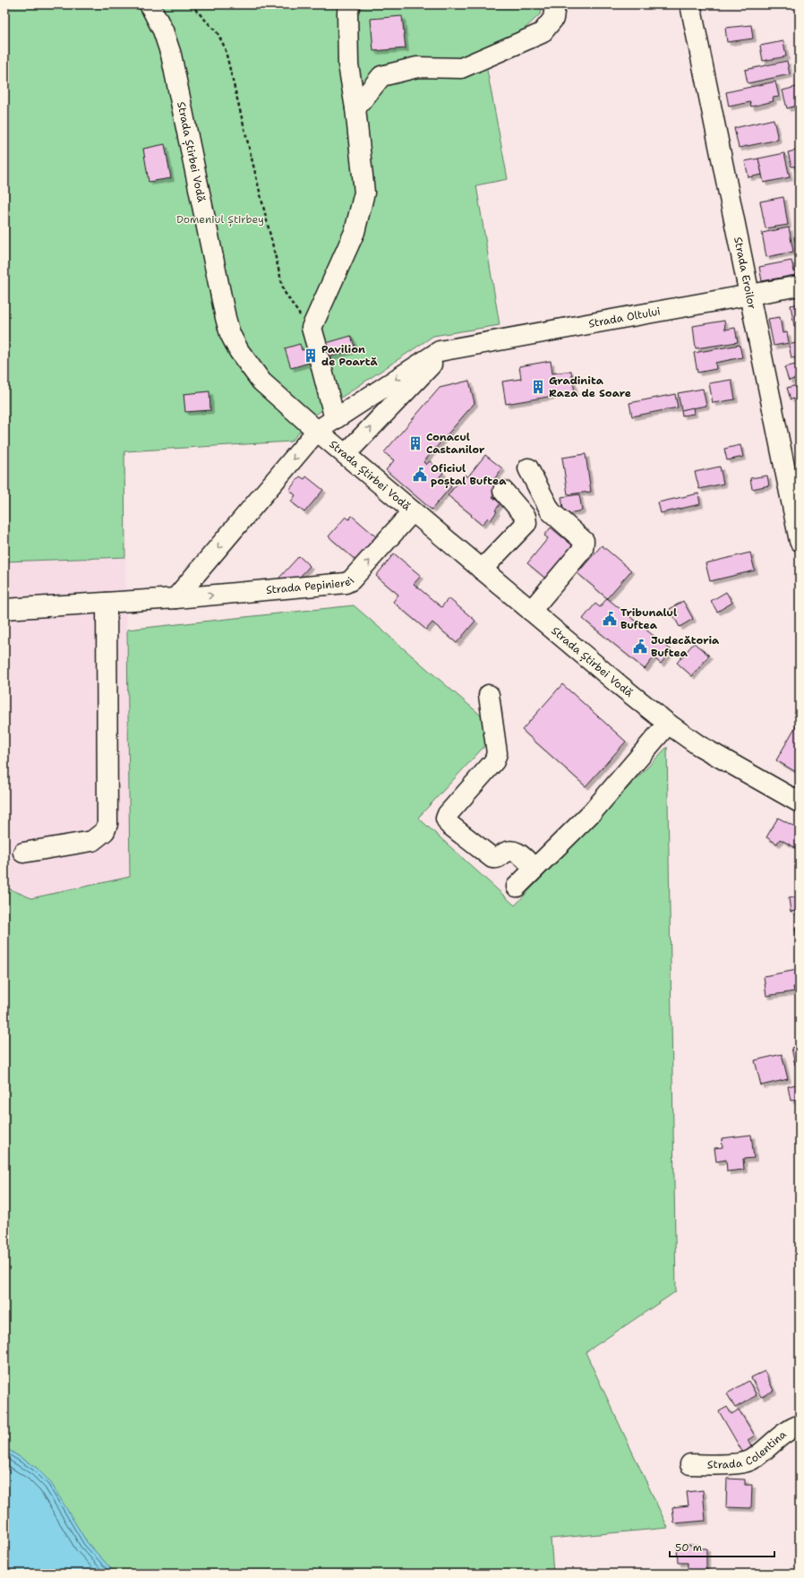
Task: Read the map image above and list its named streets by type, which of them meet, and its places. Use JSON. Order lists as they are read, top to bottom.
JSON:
{
  "streets": {
    "street": [
      "Strada Știrbei Vodă",
      "Strada Eroilor",
      "Strada Oltului",
      "Strada Pepinierei",
      "Strada Colentina"
    ]
  },
  "crossings": [
    ["Strada Știrbei Vodă", "Strada Oltului"],
    ["Strada Știrbei Vodă", "Strada Pepinierei"],
    ["Strada Eroilor", "Strada Oltului"]
  ],
  "one_way": ["Strada Pepinierei"],
  "parks": ["Domeniul Știrbey"],
  "places": {
    "building": ["Pavilion de Poartă", "Gradinita Raza de Soare", "Conacul Castanilor"],
    "public building": ["Oficiul poștal Buftea", "Tribunalul Buftea", "Judecătoria Buftea"]
  },
  "scale_bar": "50 m"
}
